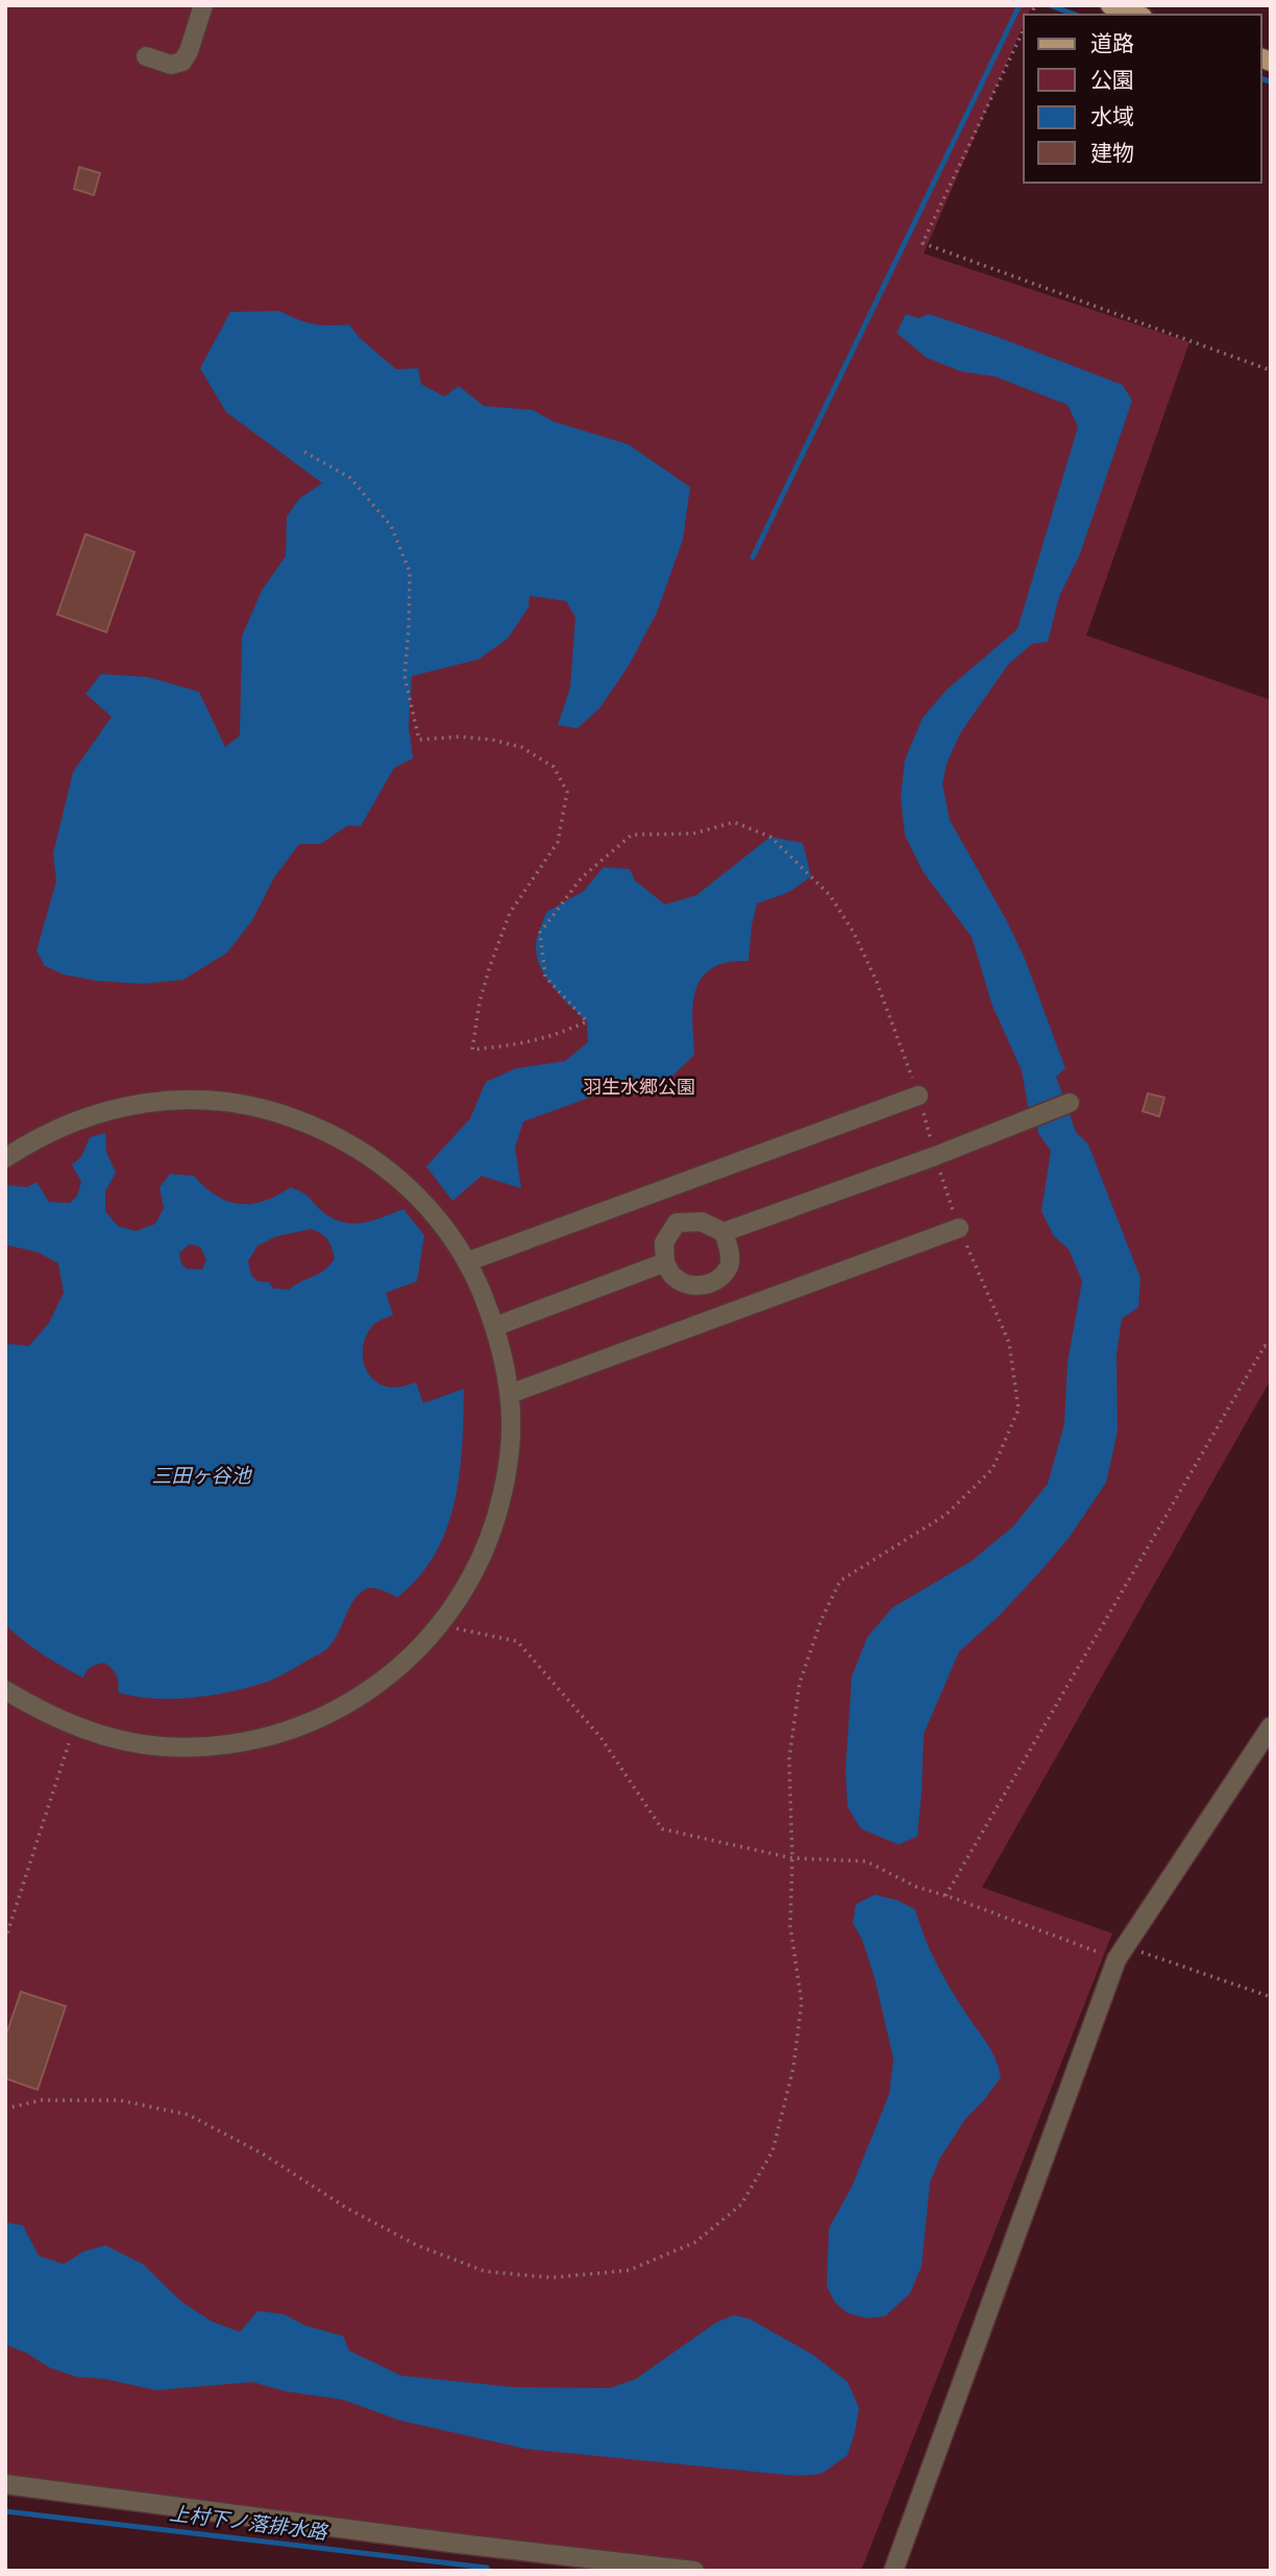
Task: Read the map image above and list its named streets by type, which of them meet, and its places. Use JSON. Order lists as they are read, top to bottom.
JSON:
{
  "water": ["三田ヶ谷池", "上村下ノ落排水路"],
  "parks": ["羽生水郷公園"],
  "legend": [
    "道路",
    "公園",
    "水域",
    "建物"
  ]
}
